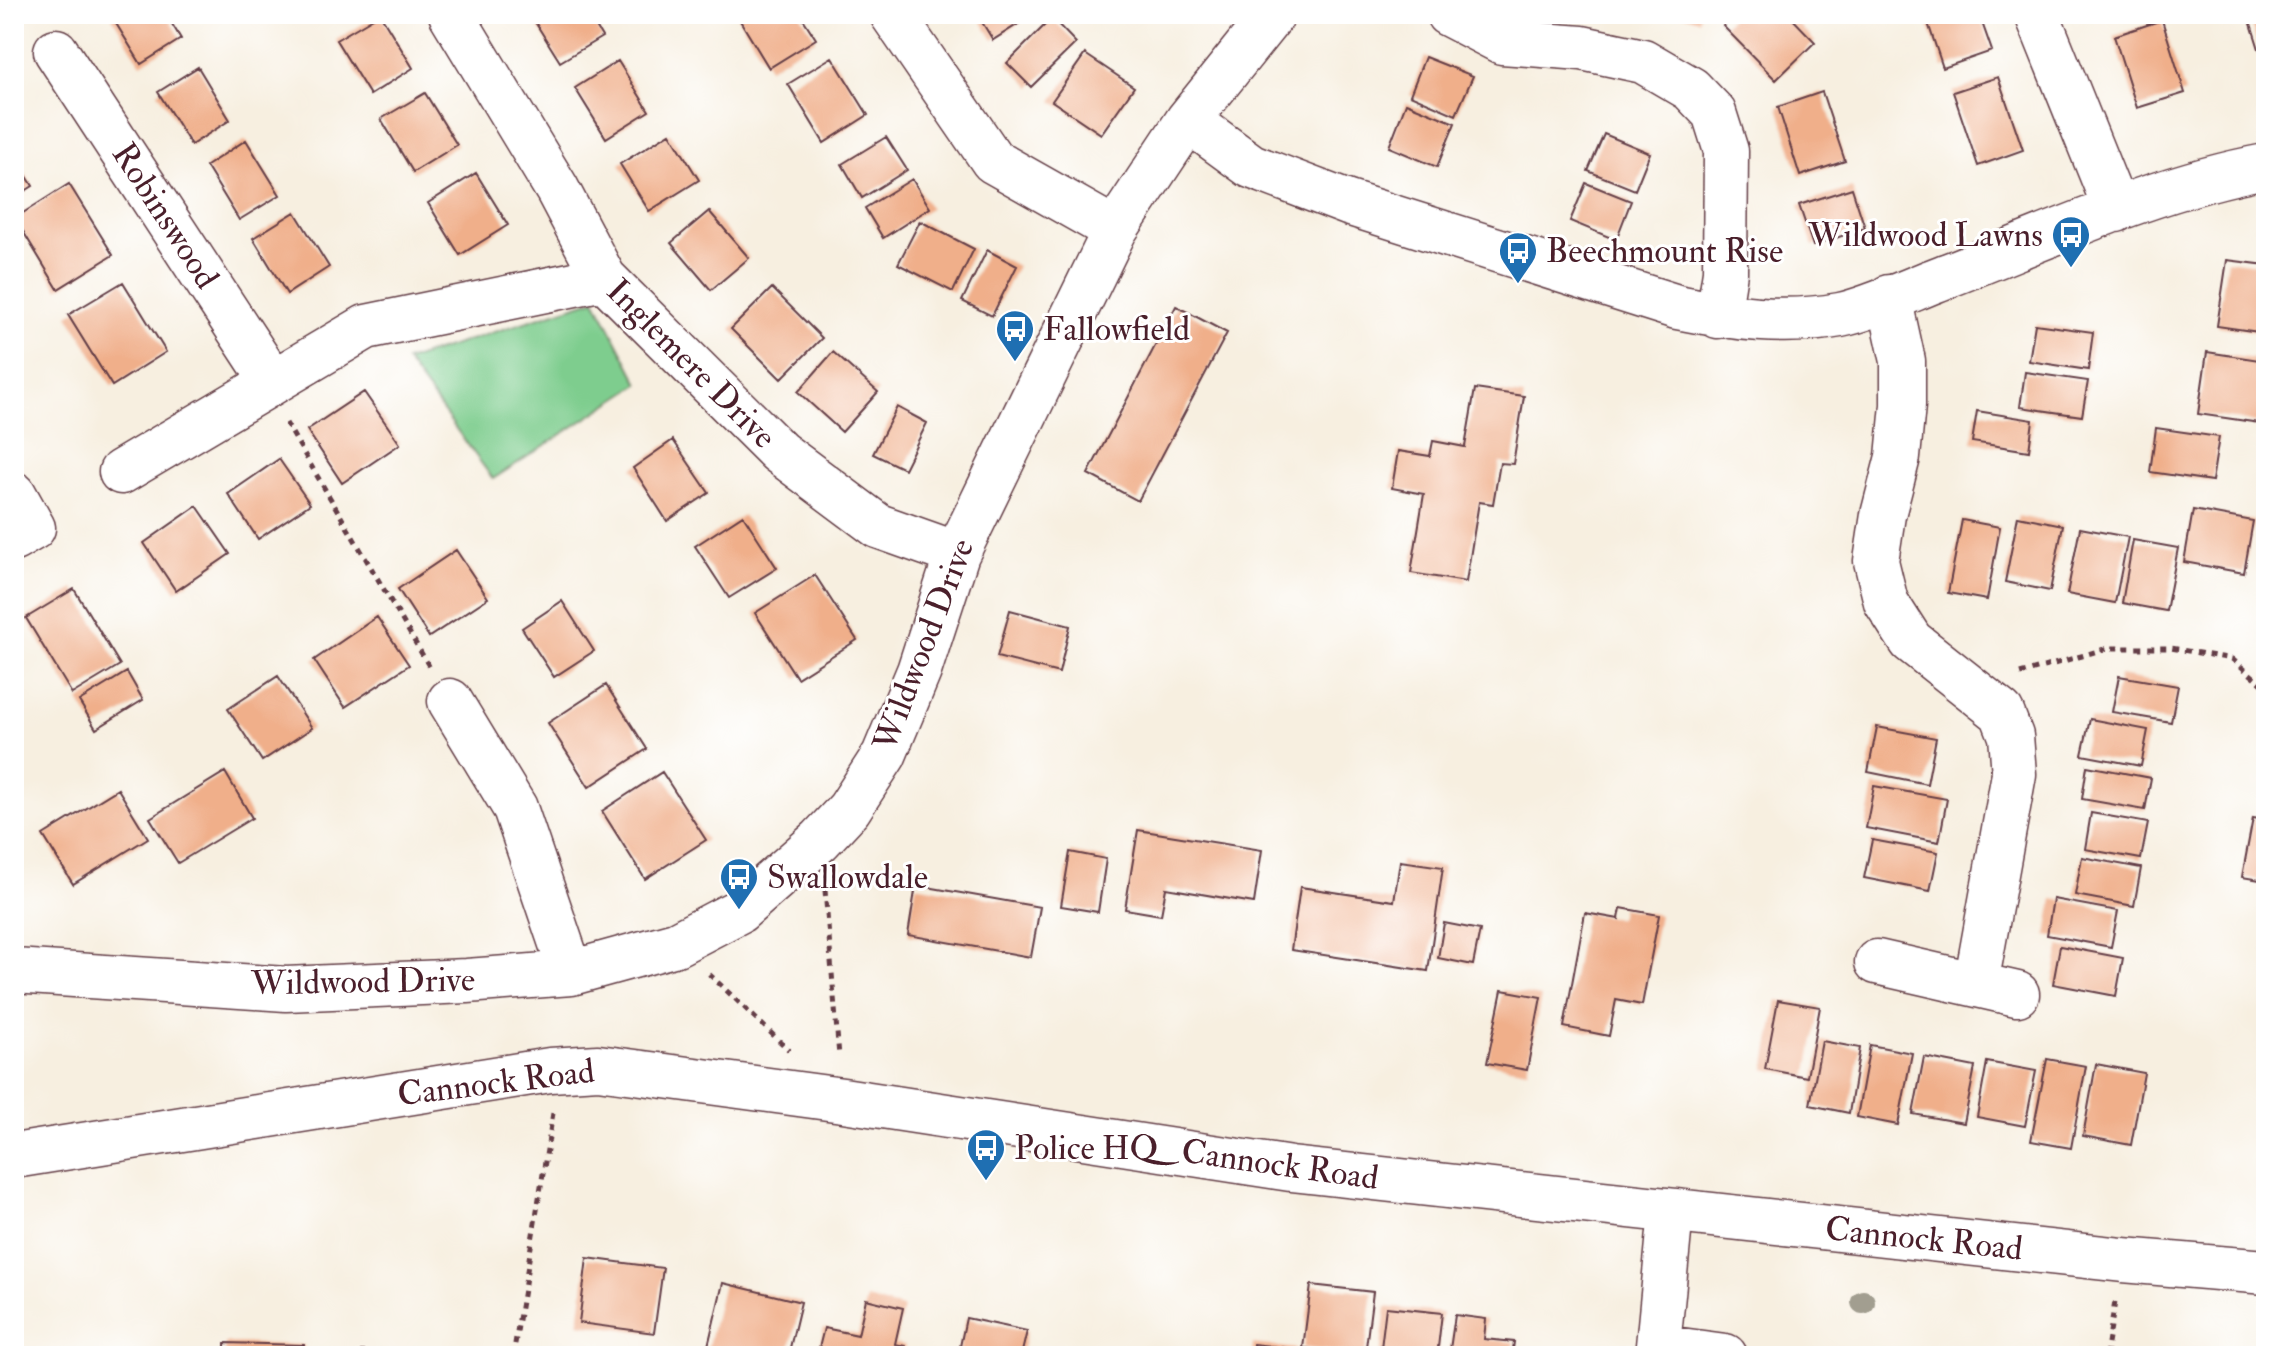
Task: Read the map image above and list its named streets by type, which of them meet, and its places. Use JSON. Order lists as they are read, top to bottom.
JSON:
{
  "streets": {
    "street": [
      "Robinswood",
      "Inglemere Drive",
      "Wildwood Drive",
      "Cannock Road"
    ]
  },
  "crossings": [
    ["Inglemere Drive", "Wildwood Drive"]
  ],
  "places": {
    "bus stop": [
      "Wildwood Lawns",
      "Beechmount Rise",
      "Fallowfield",
      "Swallowdale",
      "Police HQ"
    ]
  }
}
